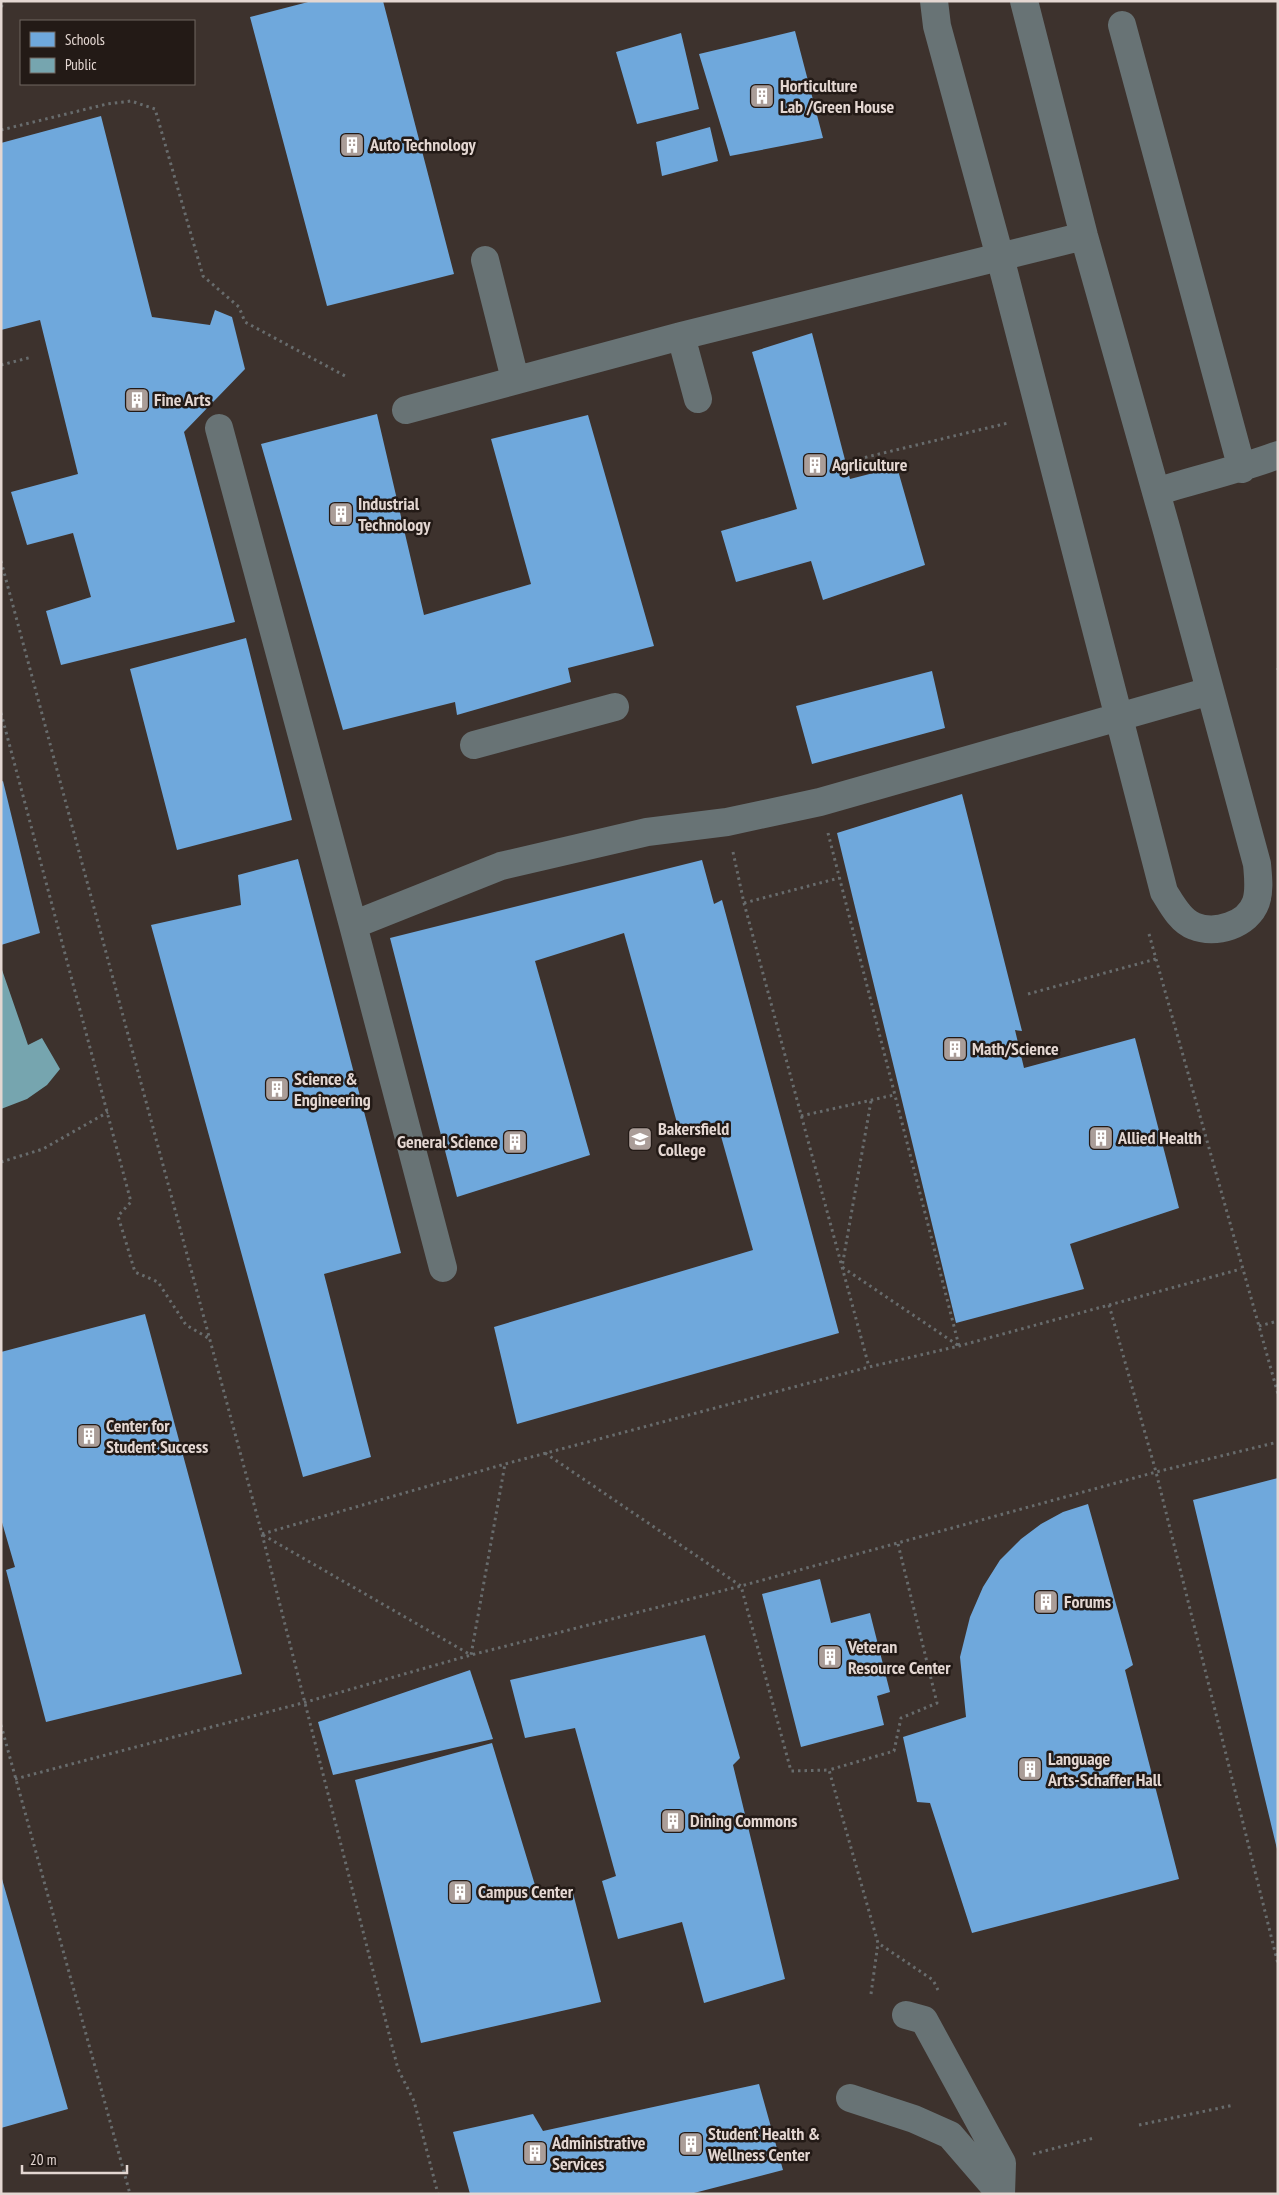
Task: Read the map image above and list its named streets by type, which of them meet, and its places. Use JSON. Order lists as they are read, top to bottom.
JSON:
{
  "places": {
    "building": [
      "Horticulture Lab /Green House",
      "Auto Technology",
      "Fine Arts",
      "Agrliculture",
      "Industrial Technology",
      "Math/Science",
      "Science & Engineering",
      "Allied Health",
      "General Science",
      "Center for Student Success",
      "Forums",
      "Veteran Resource Center",
      "Language Arts-Schaffer Hall",
      "Dining Commons",
      "Campus Center",
      "Student Health & Wellness Center",
      "Administrative Services"
    ],
    "school or university": ["Bakersfield College"]
  },
  "legend": ["Schools", "Public"],
  "scale_bar": "20 m"
}
